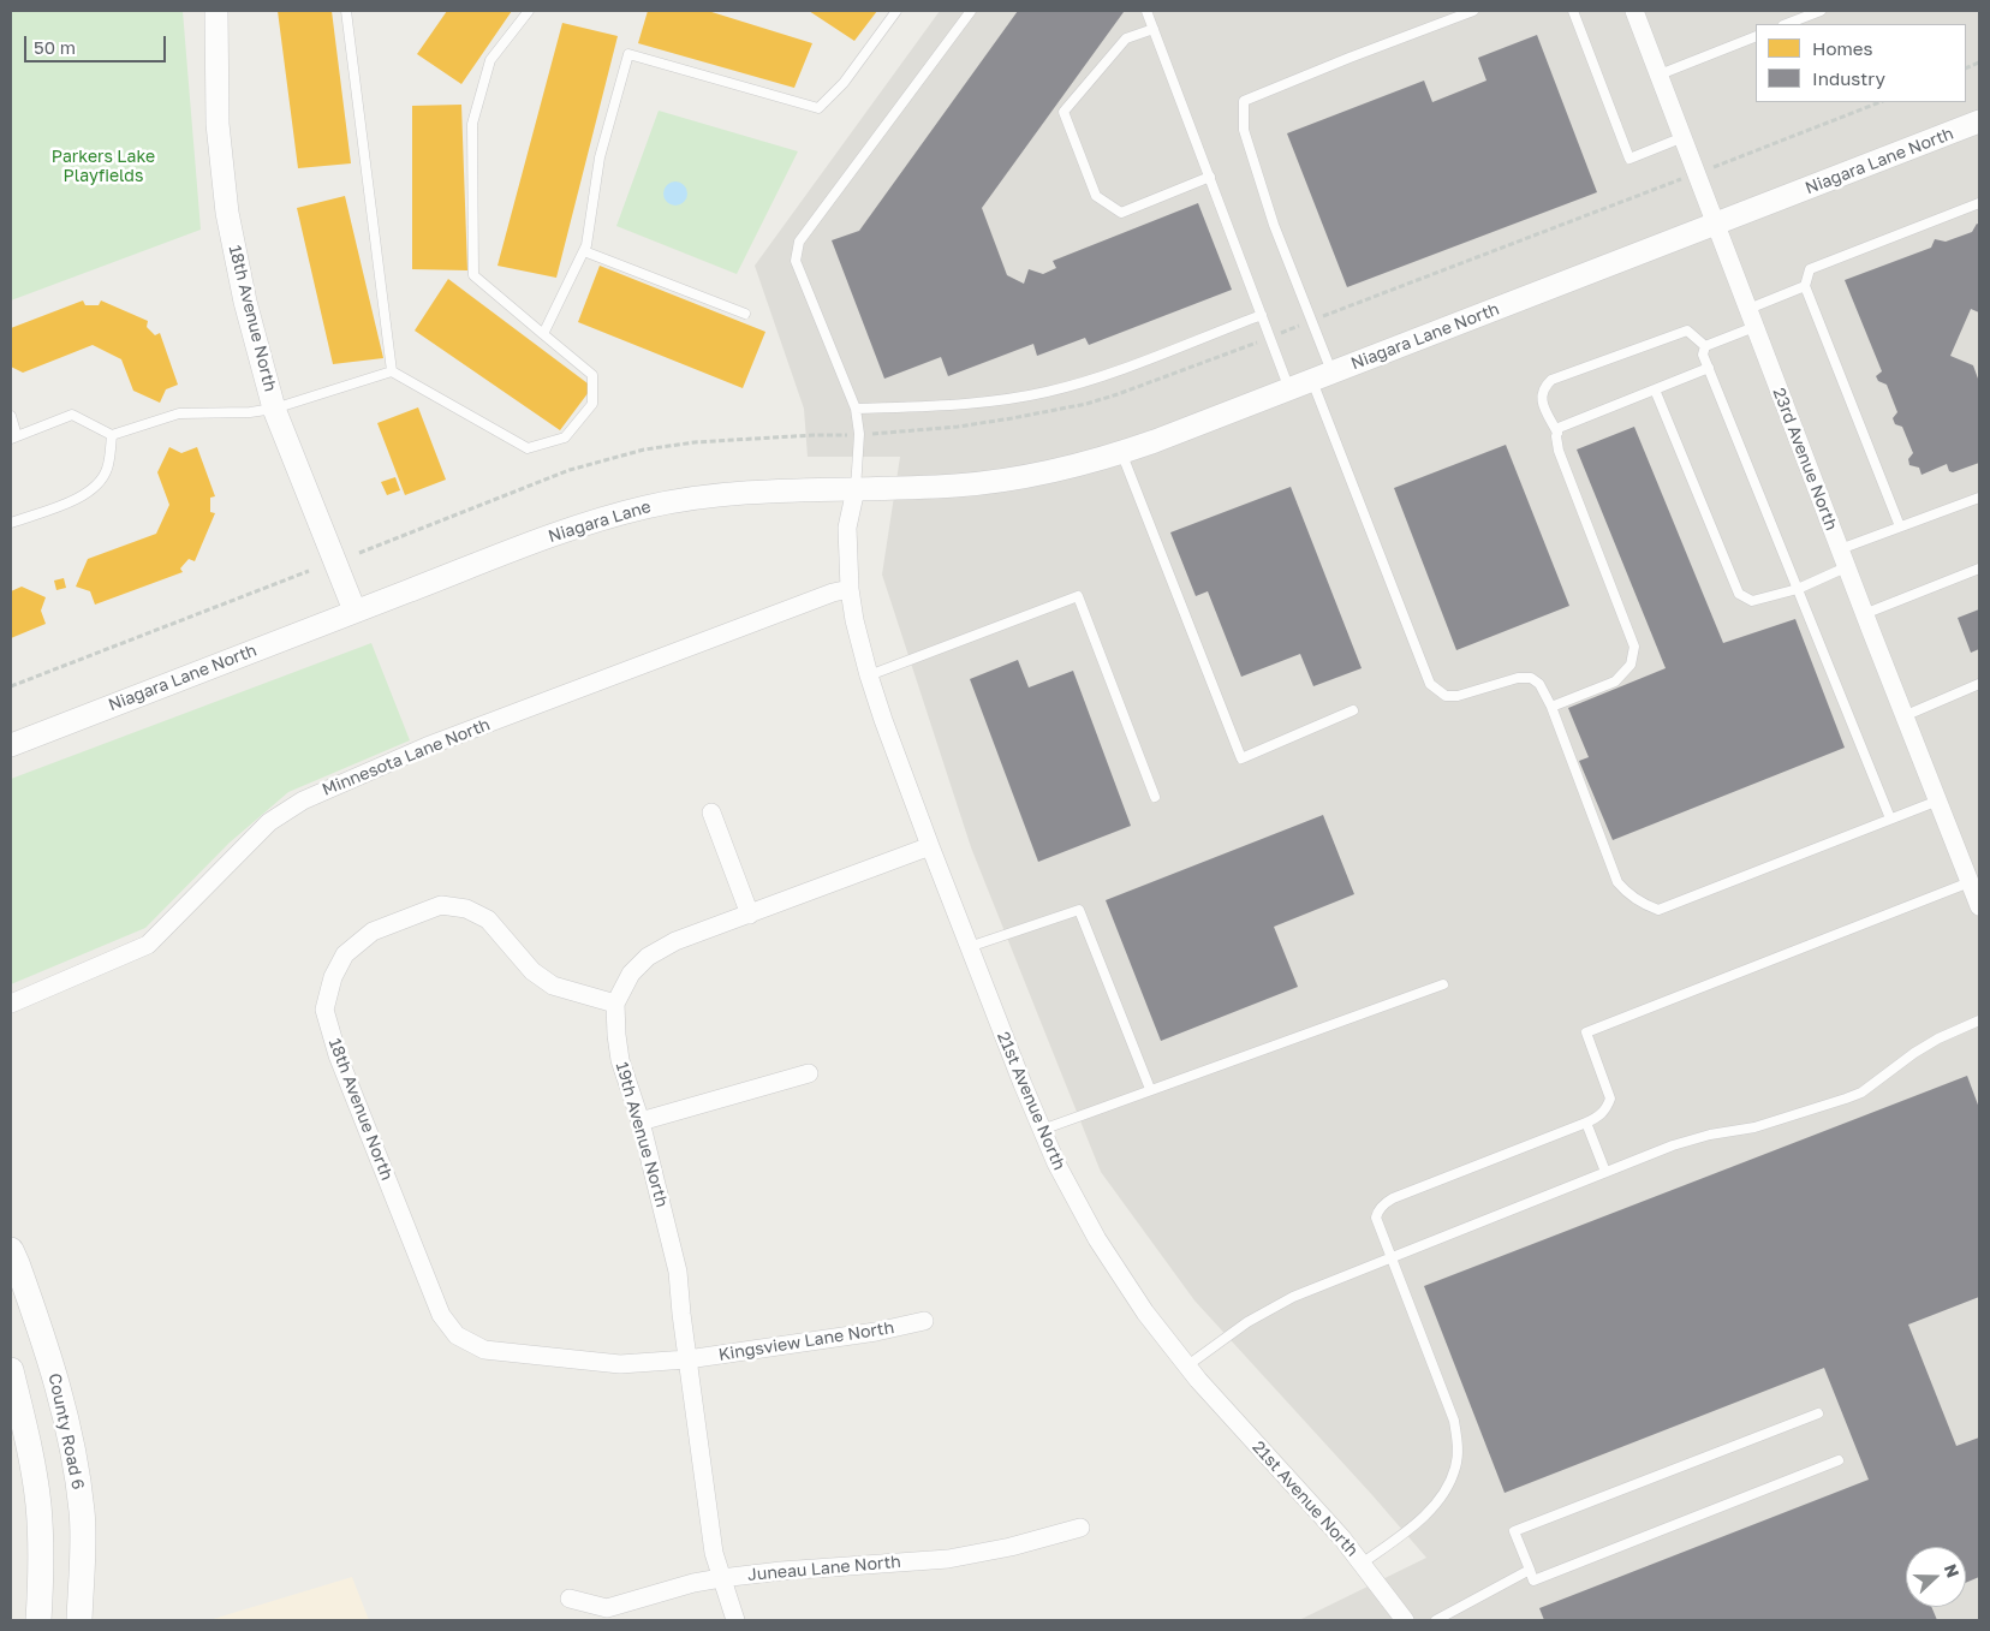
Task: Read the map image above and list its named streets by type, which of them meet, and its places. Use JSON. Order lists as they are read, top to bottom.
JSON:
{
  "streets": {
    "main road": ["County Road 6"],
    "street": [
      "Niagara Lane North",
      "18th Avenue North",
      "23rd Avenue North",
      "Niagara Lane",
      "Minnesota Lane North",
      "21st Avenue North",
      "19th Avenue North",
      "Kingsview Lane North",
      "Juneau Lane North"
    ]
  },
  "crossings": [
    ["Niagara Lane North", "18th Avenue North"],
    ["Niagara Lane North", "23rd Avenue North"],
    ["Niagara Lane North", "Niagara Lane"],
    ["Niagara Lane North", "21st Avenue North"],
    ["18th Avenue North", "Niagara Lane"],
    ["18th Avenue North", "19th Avenue North"],
    ["18th Avenue North", "Kingsview Lane North"],
    ["Niagara Lane", "21st Avenue North"],
    ["Minnesota Lane North", "21st Avenue North"],
    ["19th Avenue North", "Kingsview Lane North"],
    ["19th Avenue North", "Juneau Lane North"]
  ],
  "parks": ["Parkers Lake Playfields"],
  "legend": ["Homes", "Industry"],
  "scale_bar": "50 m",
  "north": "right"
}
